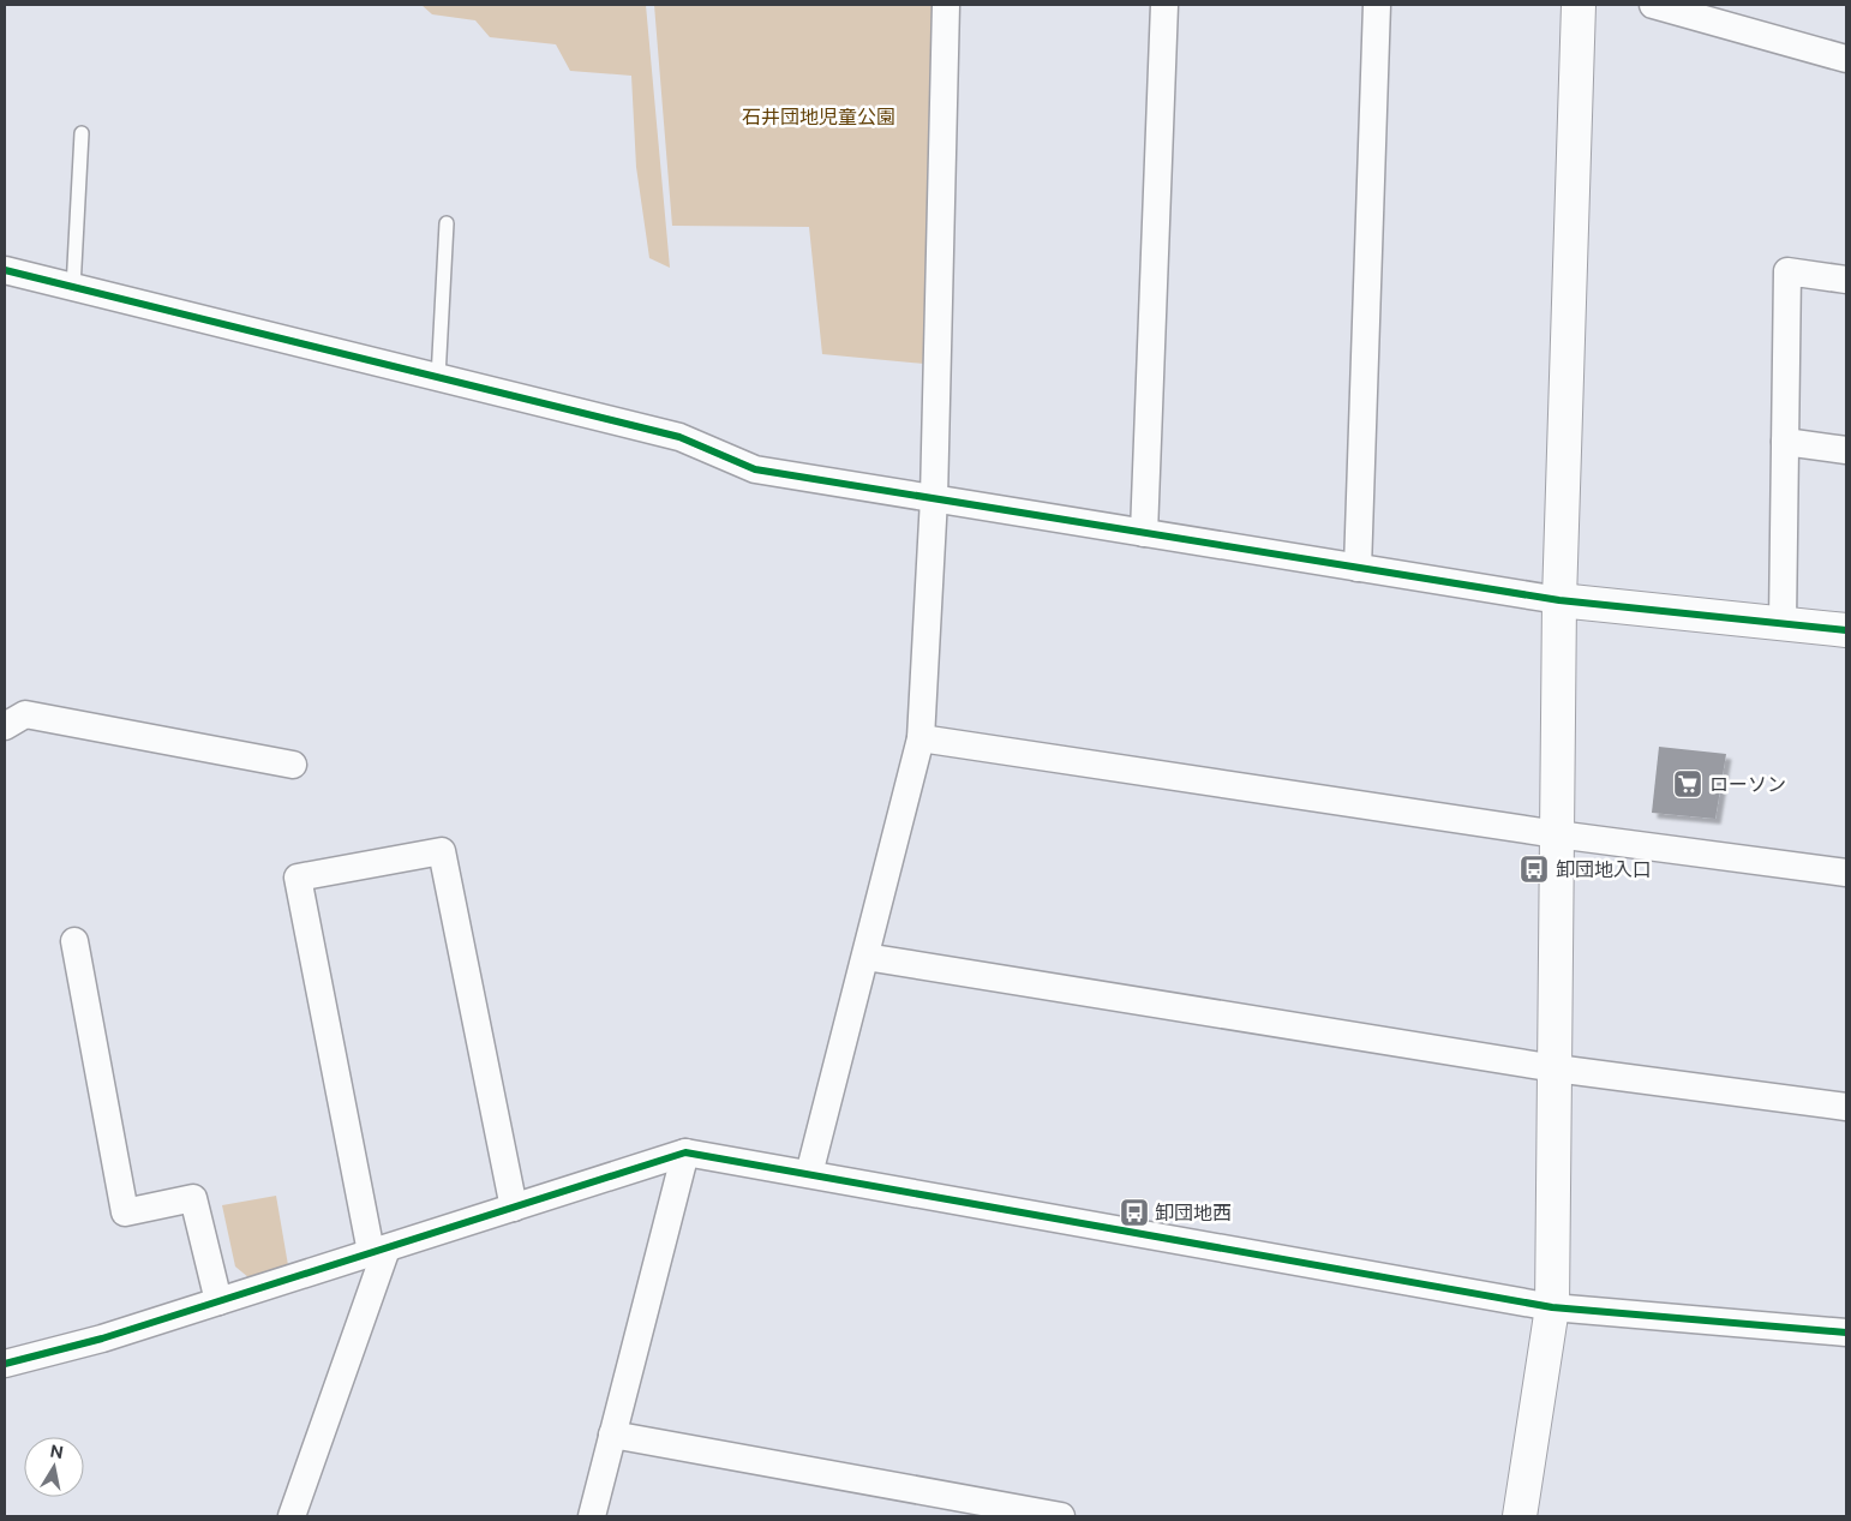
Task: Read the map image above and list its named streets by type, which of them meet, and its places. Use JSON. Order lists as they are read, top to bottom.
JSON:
{
  "parks": ["石井団地児童公園"],
  "places": {
    "supermarket": ["ローソン"],
    "bus stop": ["卸団地入口", "卸団地西"]
  },
  "north": "top"
}
